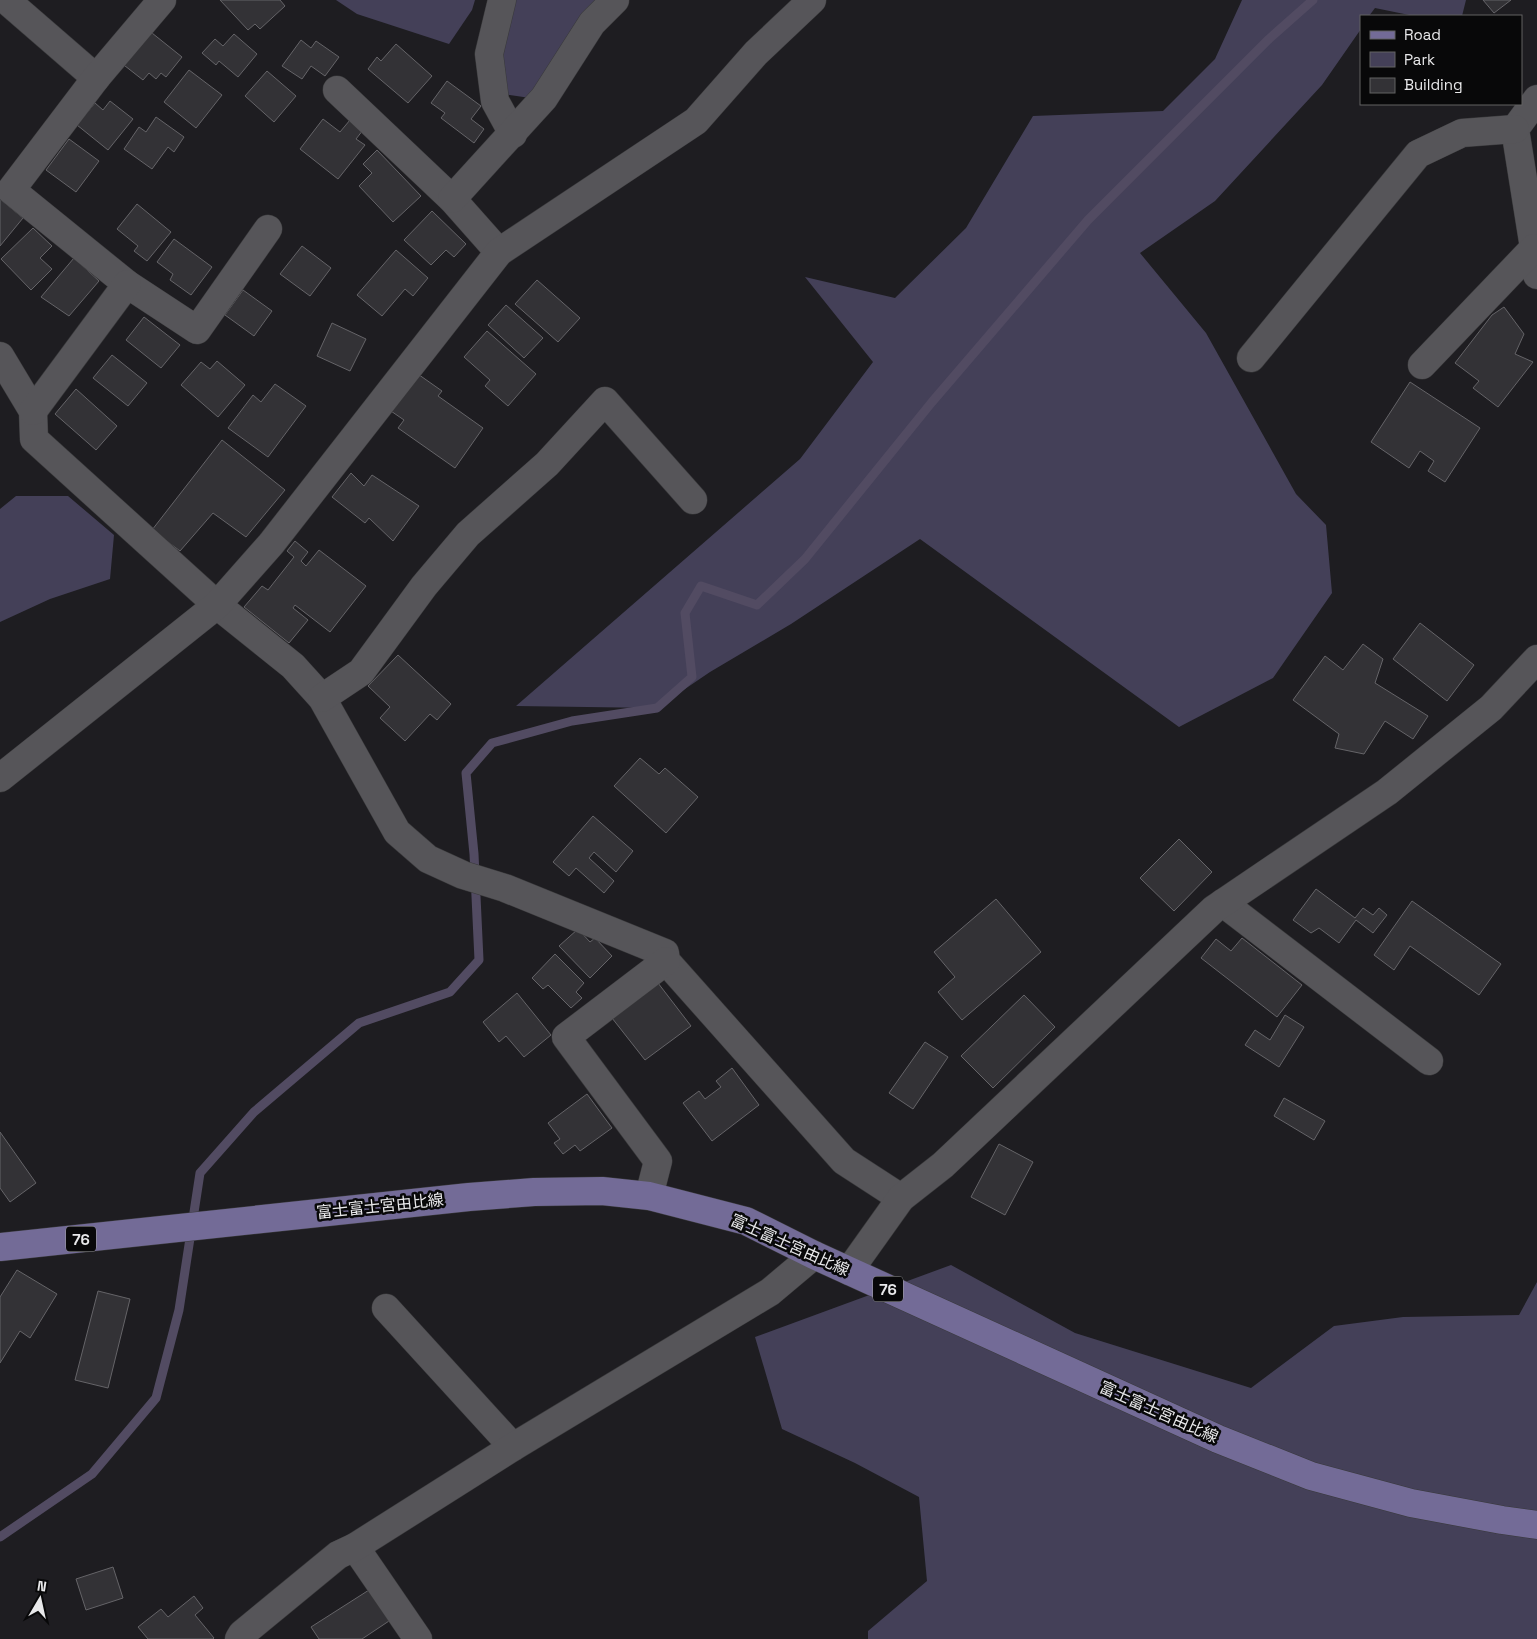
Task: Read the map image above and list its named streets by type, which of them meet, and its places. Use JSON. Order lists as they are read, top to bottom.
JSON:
{
  "streets": {
    "main road": ["富士富士宮由比線", "76"]
  },
  "legend": ["Road", "Park", "Building"],
  "north": "top"
}
